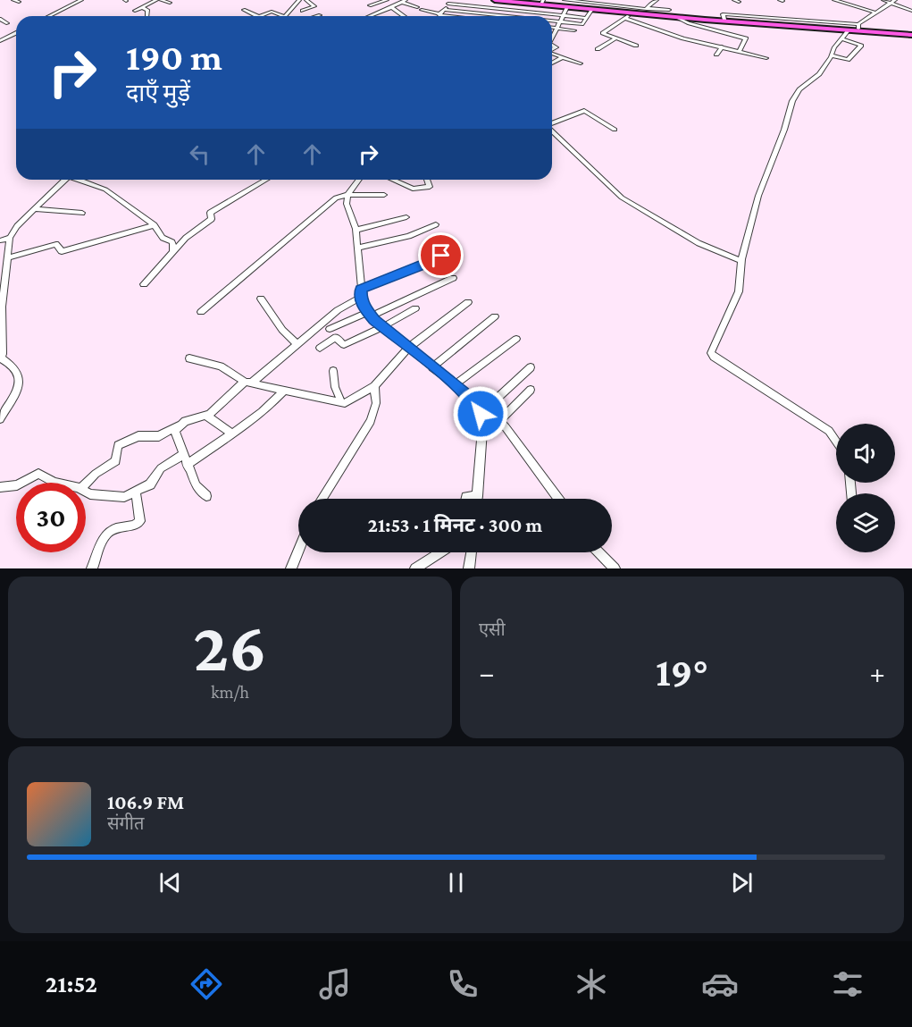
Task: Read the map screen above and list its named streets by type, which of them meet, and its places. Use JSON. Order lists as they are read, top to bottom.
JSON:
{
  "page": {
    "turn": ["190 m", "दाएँ मुड़ें"],
    "limit": "30",
    "trip": "21:53 · 1 मिनट · 300 m",
    "tile": [
      ["26", "km/h"],
      "एसी"
    ],
    "heat": ["−", "19°", "+"],
    "song": ["106.9 FM", "संगीत"],
    "tabs": "21:52"
  }
}
